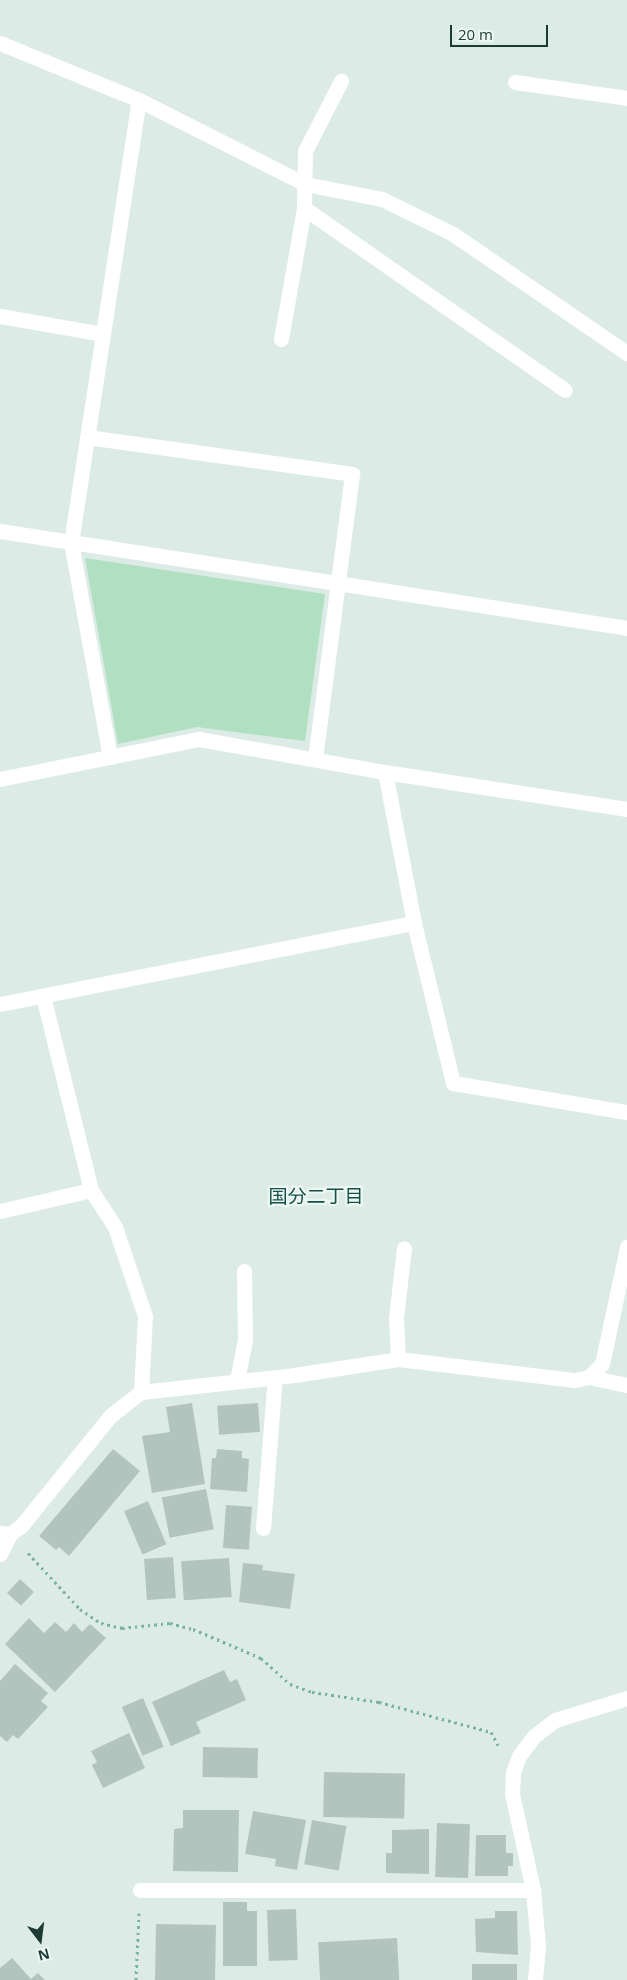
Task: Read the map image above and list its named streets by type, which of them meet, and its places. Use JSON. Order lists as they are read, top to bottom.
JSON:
{
  "districts": ["国分二丁目"],
  "scale_bar": "20 m",
  "north": "bottom"
}
